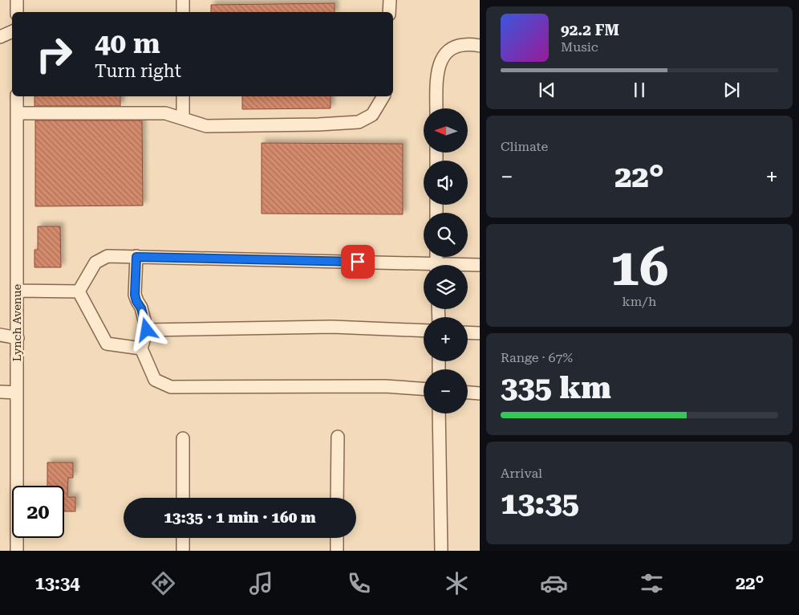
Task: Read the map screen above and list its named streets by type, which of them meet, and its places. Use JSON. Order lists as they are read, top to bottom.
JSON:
{
  "streets": {
    "street": ["Lynch Avenue"]
  },
  "north": "left",
  "page": {
    "turn": ["40 m", "Turn right"],
    "song": ["92.2 FM", "Music"],
    "map_buttons": ["+", "−"],
    "tile": [
      "Climate",
      ["16", "km/h"],
      ["Range · 67%", "335 km"],
      ["Arrival", "13:35"]
    ],
    "heat": ["−", "22°", "+"],
    "limit": "20",
    "trip": "13:35 · 1 min · 160 m",
    "tabs": ["13:34", "22°"]
  }
}
